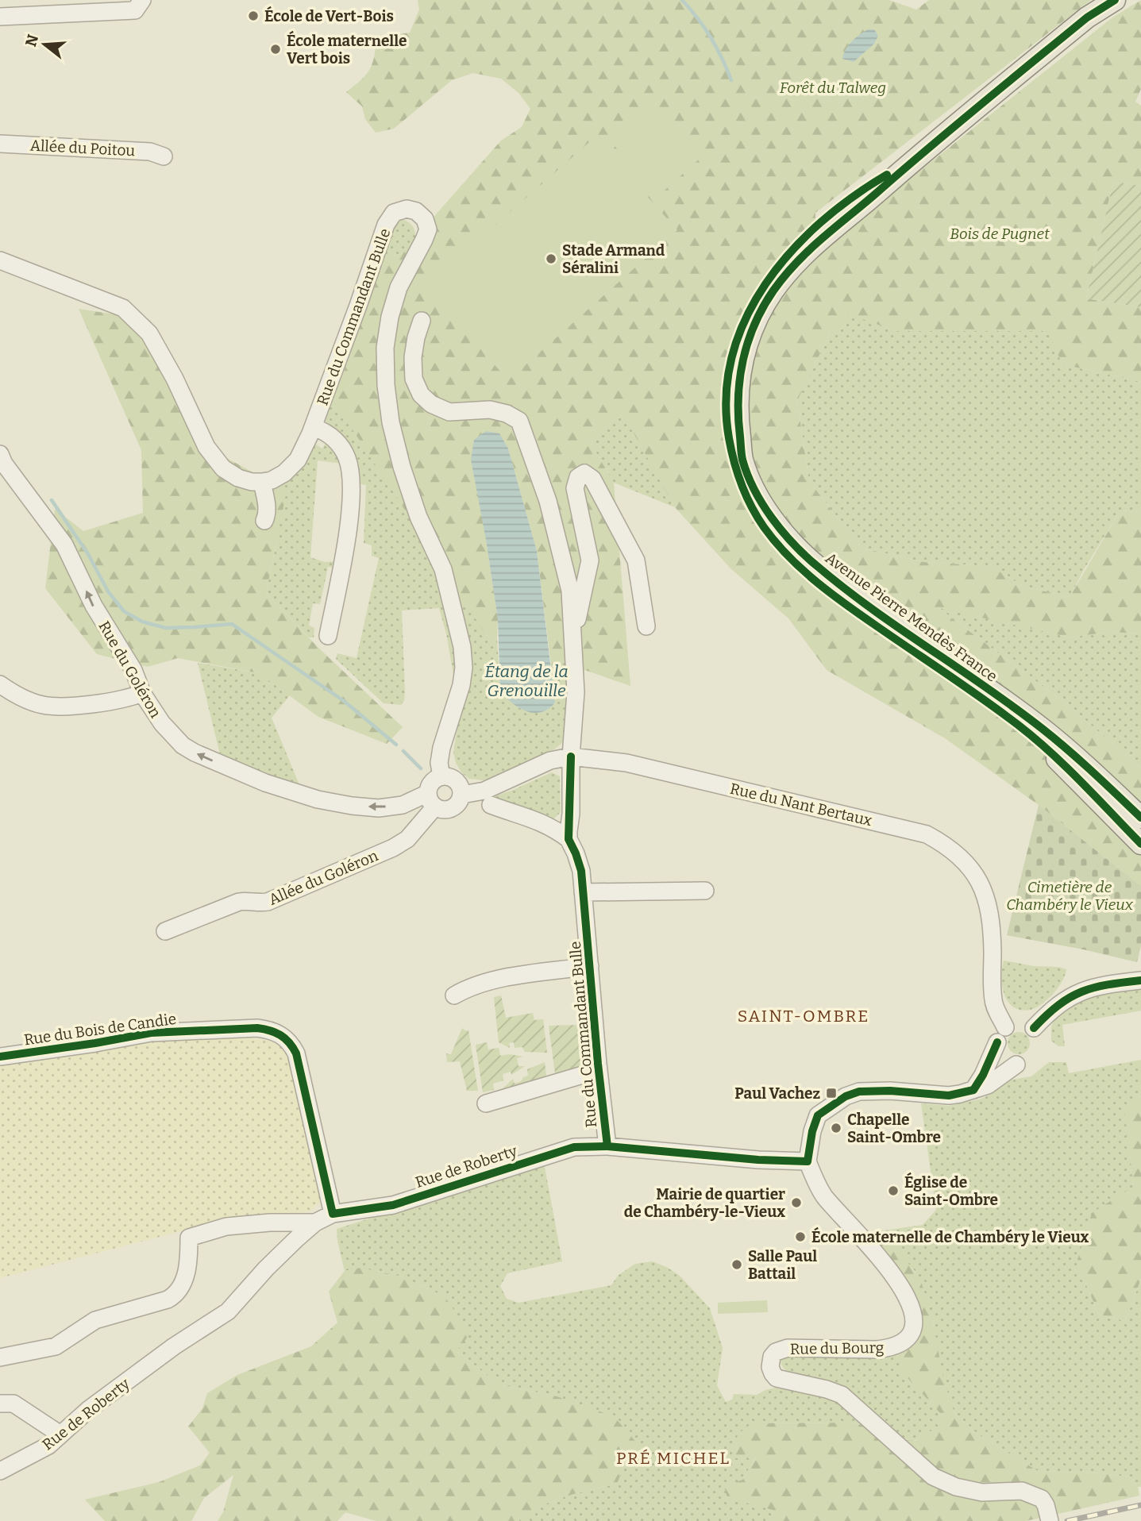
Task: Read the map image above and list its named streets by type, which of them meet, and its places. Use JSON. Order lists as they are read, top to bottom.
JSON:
{
  "streets": {
    "main road": ["Avenue Pierre Mendès France"],
    "street": [
      "Allée du Poitou",
      "Rue du Commandant Bulle",
      "Rue du Goléron",
      "Rue du Nant Bertaux",
      "Allée du Goléron",
      "Rue du Bois de Candie",
      "Rue de Roberty",
      "Rue du Bourg"
    ]
  },
  "crossings": [
    ["Rue du Commandant Bulle", "Rue du Goléron"],
    ["Rue du Commandant Bulle", "Rue du Nant Bertaux"],
    ["Rue du Commandant Bulle", "Allée du Goléron"],
    ["Rue du Commandant Bulle", "Rue de Roberty"],
    ["Rue du Commandant Bulle", "Rue du Bourg"],
    ["Rue du Goléron", "Rue du Nant Bertaux"],
    ["Rue du Goléron", "Allée du Goléron"],
    ["Rue du Nant Bertaux", "Allée du Goléron"],
    ["Rue du Bois de Candie", "Rue de Roberty"]
  ],
  "one_way": ["Rue du Goléron"],
  "districts": ["SAINT-OMBRE", "PRÉ MICHEL"],
  "water": ["Étang de la Grenouille"],
  "parks": ["Forêt du Talweg", "Bois de Pugnet", "Cimetière de Chambéry le Vieux"],
  "places": {
    "other": [
      "École de Vert-Bois",
      "École maternelle Vert bois",
      "Stade Armand Séralini",
      "Chapelle Saint-Ombre",
      "Église de Saint-Ombre",
      "Mairie de quartier de Chambéry-le-Vieux",
      "École maternelle de Chambéry le Vieux",
      "Salle Paul Battail"
    ],
    "transit": ["Paul Vachez"]
  },
  "north": "left"
}
